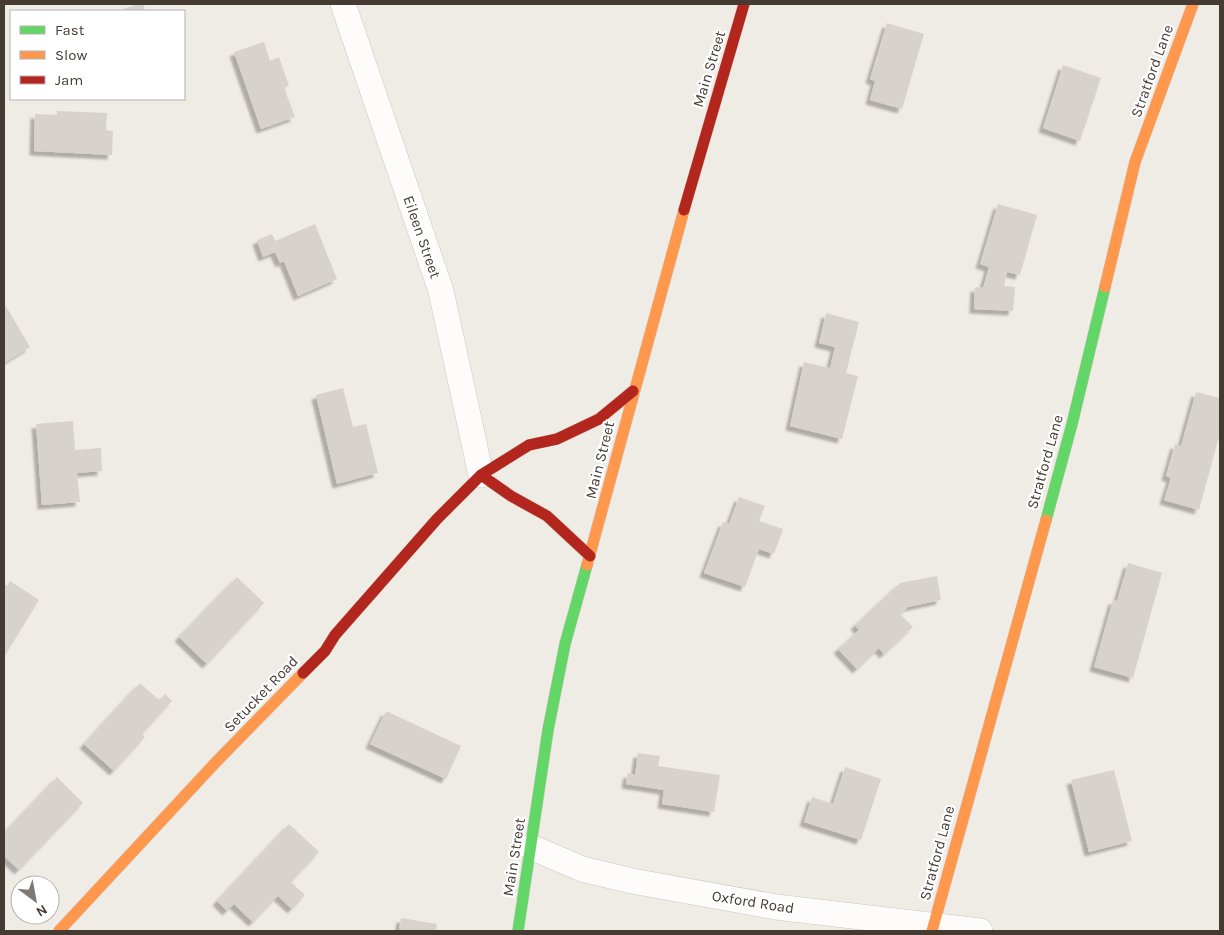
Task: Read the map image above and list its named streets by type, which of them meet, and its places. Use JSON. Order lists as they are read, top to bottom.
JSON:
{
  "streets": {
    "main road": ["Main Street", "Stratford Lane", "Setucket Road"],
    "street": ["Eileen Street", "Oxford Road"]
  },
  "crossings": [
    ["Main Street", "Setucket Road"],
    ["Main Street", "Oxford Road"],
    ["Stratford Lane", "Oxford Road"],
    ["Eileen Street", "Setucket Road"]
  ],
  "legend": ["Fast", "Slow", "Jam"],
  "north": "bottom right"
}
